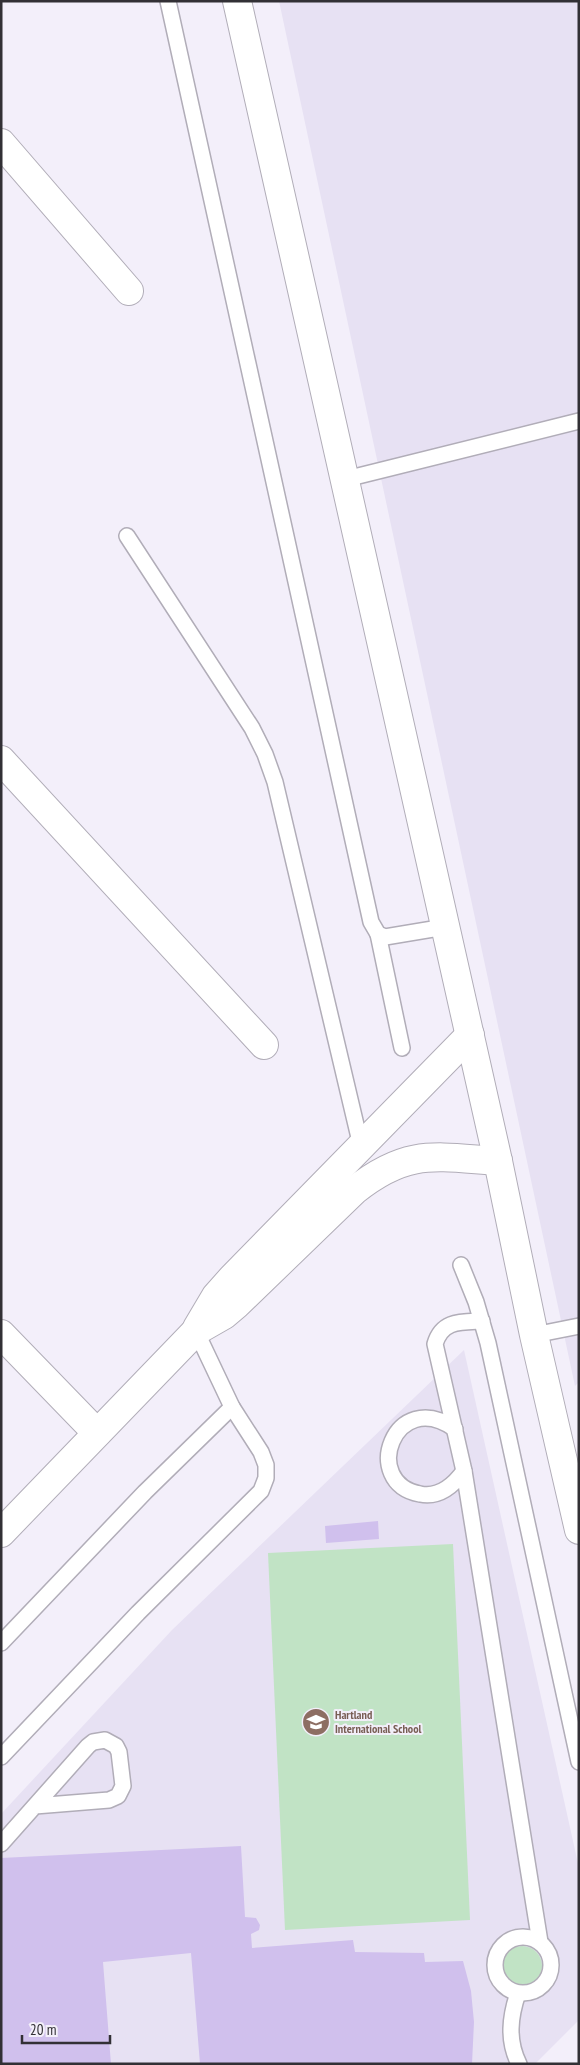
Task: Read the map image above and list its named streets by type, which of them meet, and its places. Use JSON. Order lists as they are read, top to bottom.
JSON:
{
  "places": {
    "school or university": ["Hartland International School"]
  },
  "scale_bar": "20 m"
}
